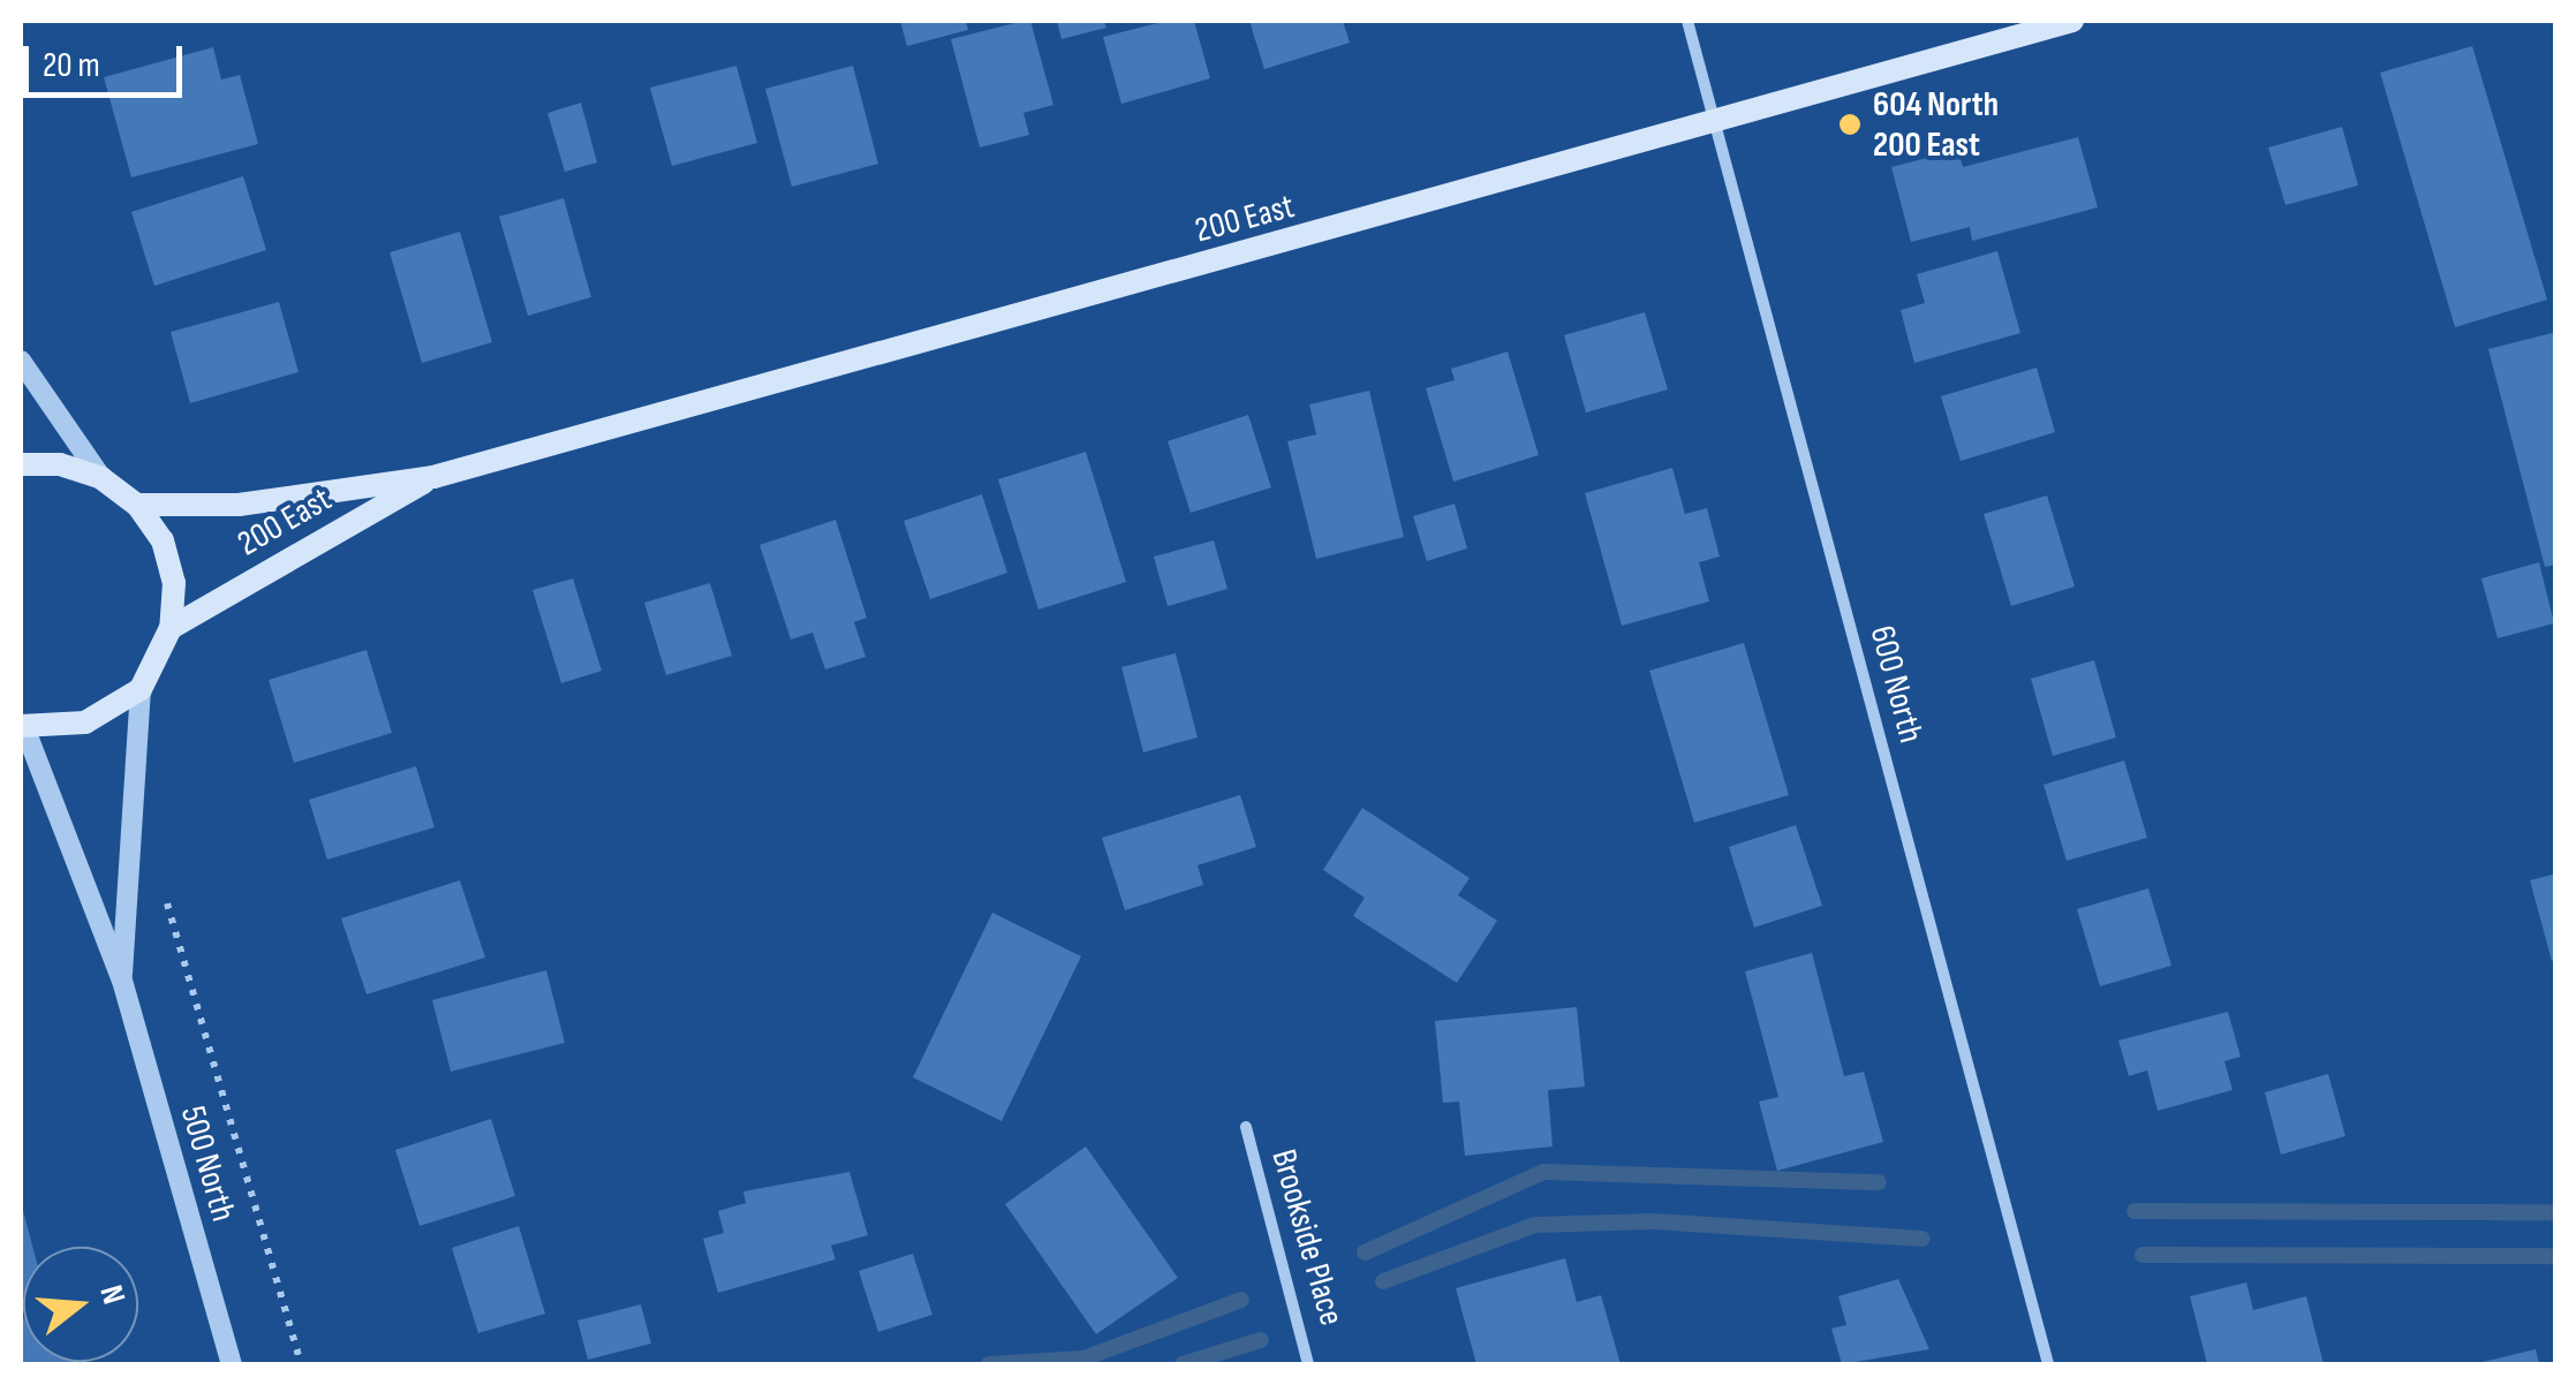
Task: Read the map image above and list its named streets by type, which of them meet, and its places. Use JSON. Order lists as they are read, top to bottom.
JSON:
{
  "streets": {
    "main road": ["200 East"],
    "street": ["600 North", "500 North", "Brookside Place"]
  },
  "crossings": [
    ["200 East", "600 North"]
  ],
  "places": ["604 North 200 East"],
  "scale_bar": "20 m",
  "north": "right"
}
